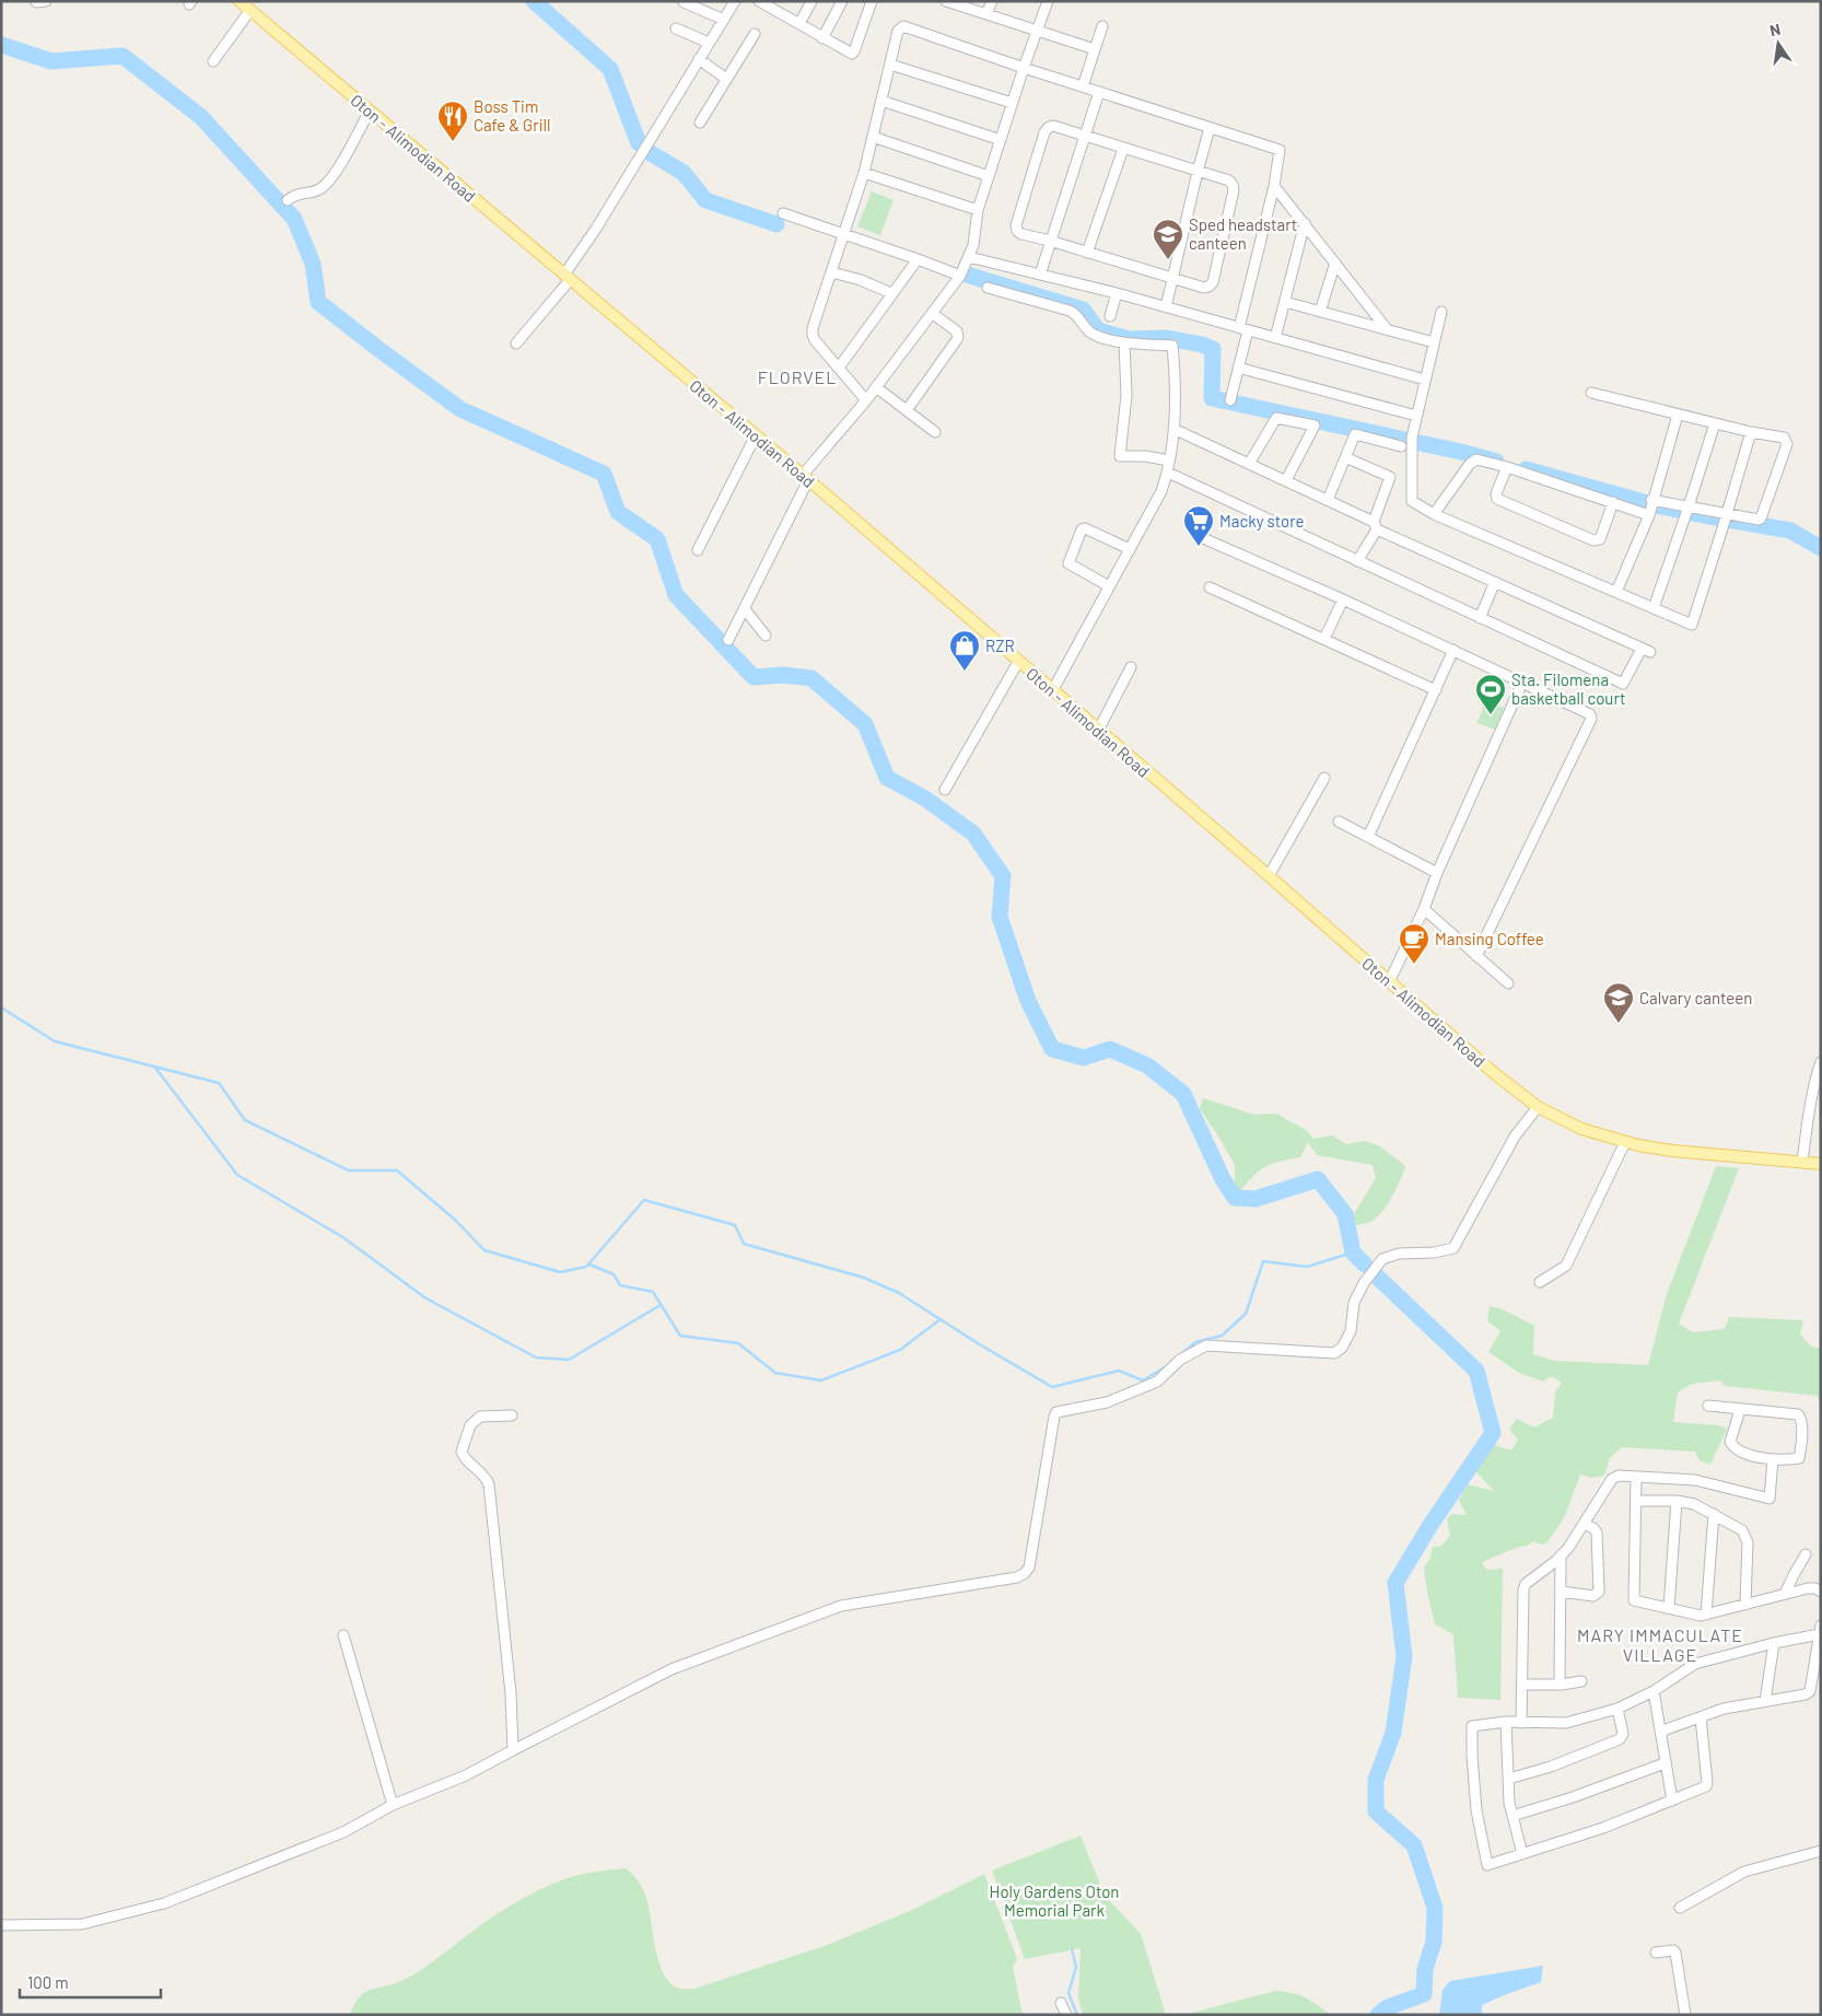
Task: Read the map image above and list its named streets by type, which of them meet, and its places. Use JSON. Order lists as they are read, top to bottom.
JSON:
{
  "streets": {
    "main road": ["Oton - Alimodian Road"]
  },
  "districts": ["FLORVEL", "MARY IMMACULATE VILLAGE"],
  "parks": ["Holy Gardens Oton Memorial Park"],
  "places": {
    "restaurant": ["Boss Tim Cafe & Grill"],
    "school or university": ["Sped headstart canteen", "Calvary canteen"],
    "supermarket": ["Macky store"],
    "shop": ["RZR"],
    "sports": ["Sta. Filomena basketball court"],
    "cafe": ["Mansing Coffee"]
  },
  "scale_bar": "100 m",
  "north": "top"
}
